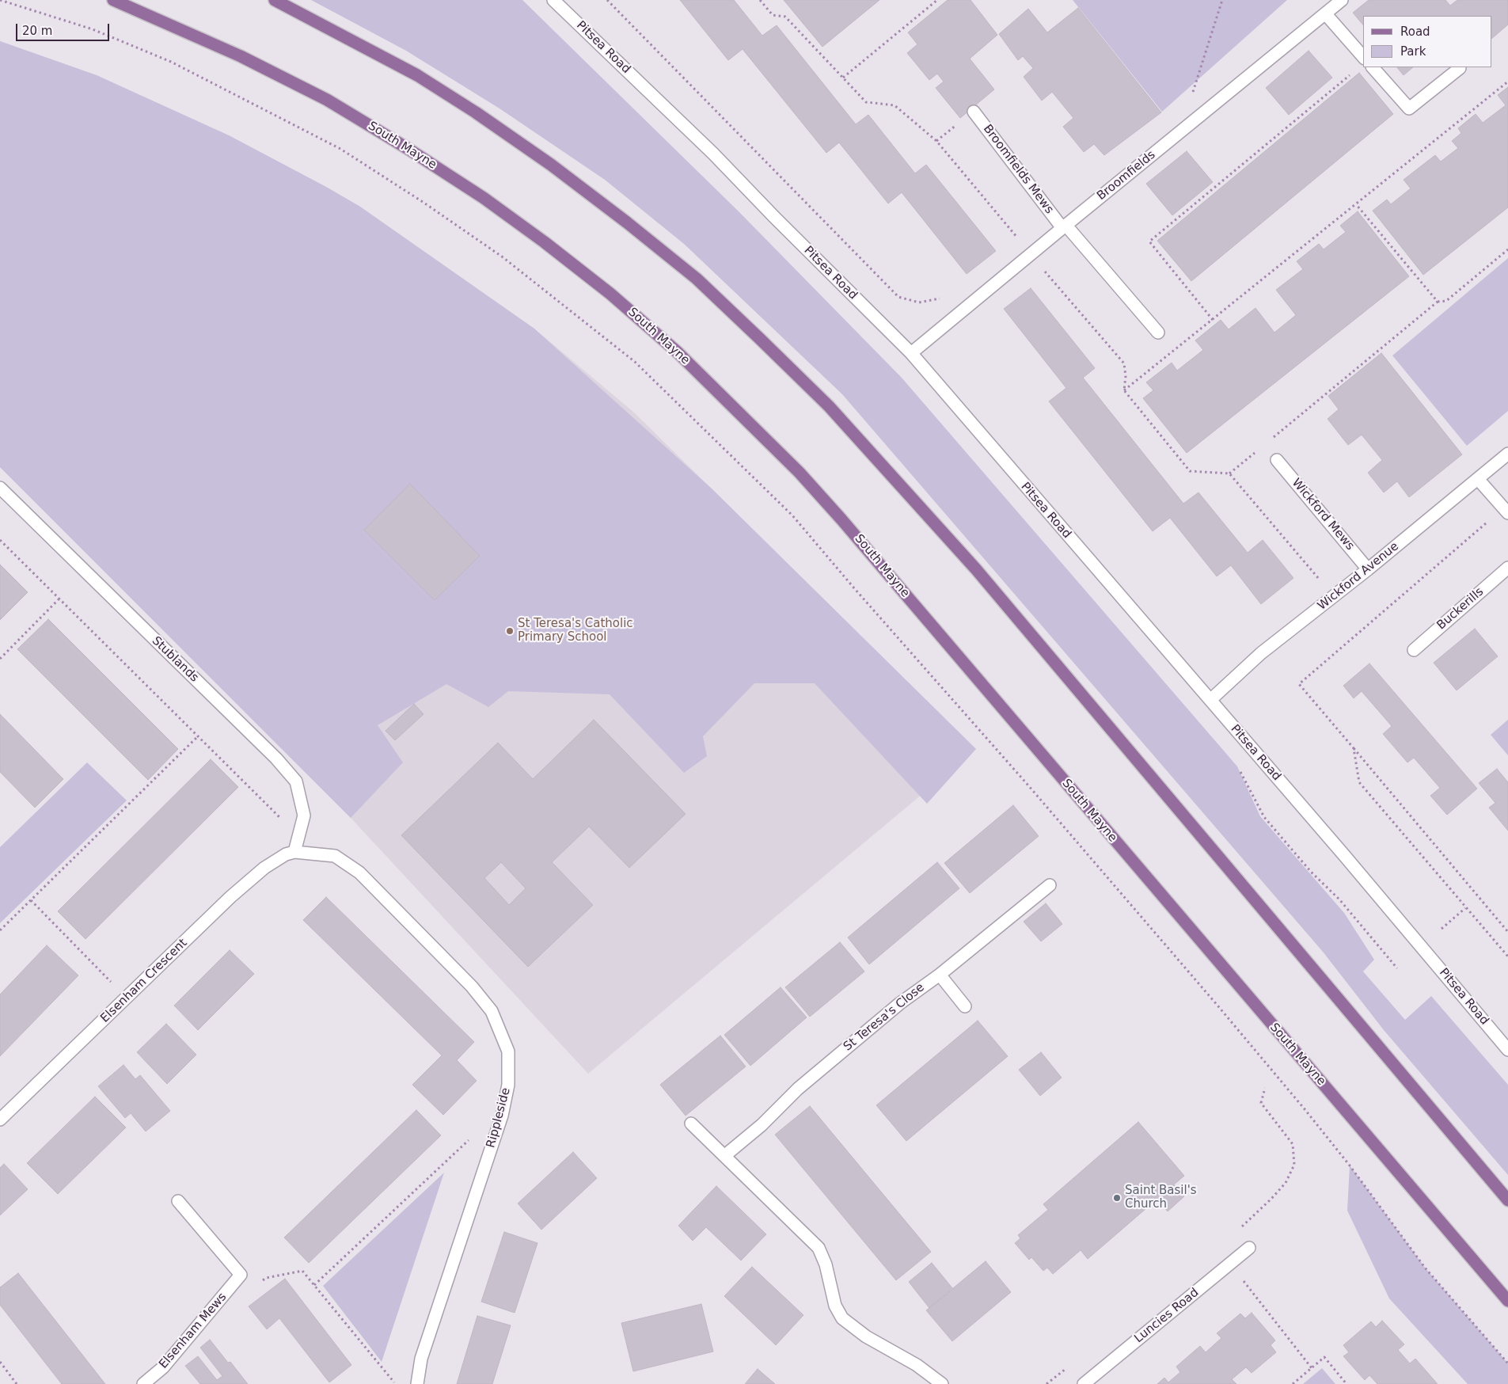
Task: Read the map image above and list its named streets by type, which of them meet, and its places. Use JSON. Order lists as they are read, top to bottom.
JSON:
{
  "streets": {
    "main road": ["South Mayne"],
    "street": [
      "Pitsea Road",
      "Broomfields Mews",
      "Broomfields",
      "Wickford Mews",
      "Wickford Avenue",
      "Buckerills",
      "Stublands",
      "Elsenham Crescent",
      "St Teresa's Close",
      "Rippleside",
      "Luncies Road",
      "Elsenham Mews"
    ]
  },
  "crossings": [
    ["Pitsea Road", "Broomfields"],
    ["Pitsea Road", "Wickford Avenue"],
    ["Broomfields Mews", "Broomfields"],
    ["Wickford Mews", "Wickford Avenue"],
    ["Stublands", "Elsenham Crescent"],
    ["Stublands", "Rippleside"],
    ["Elsenham Crescent", "Rippleside"]
  ],
  "places": ["St Teresa's Catholic Primary School", "Saint Basil's Church"],
  "legend": ["Road", "Park"],
  "scale_bar": "20 m"
}
